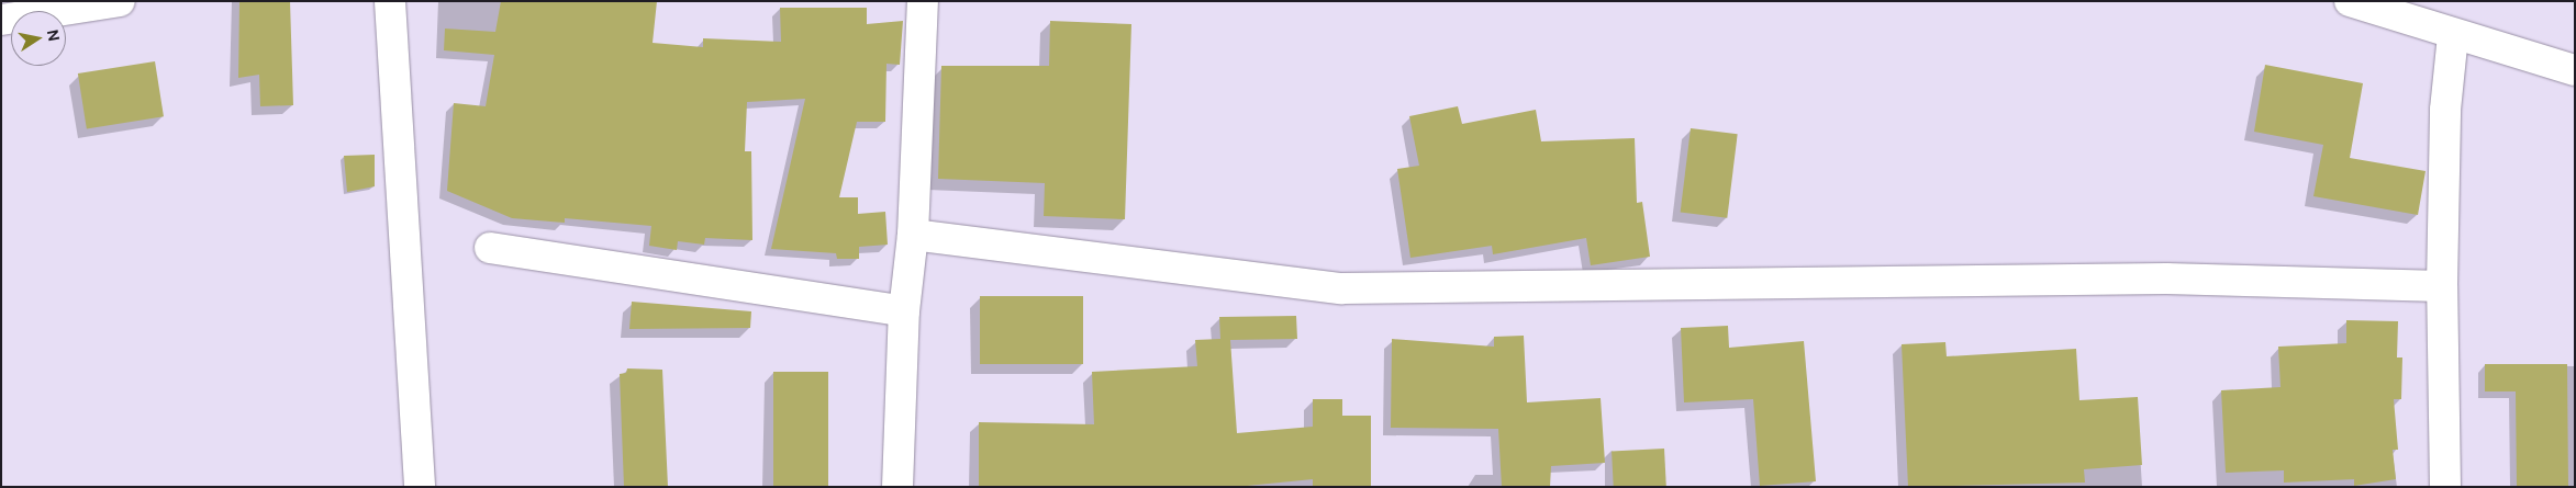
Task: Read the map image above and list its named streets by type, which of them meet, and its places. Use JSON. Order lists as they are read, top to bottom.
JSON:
{
  "north": "right"
}
